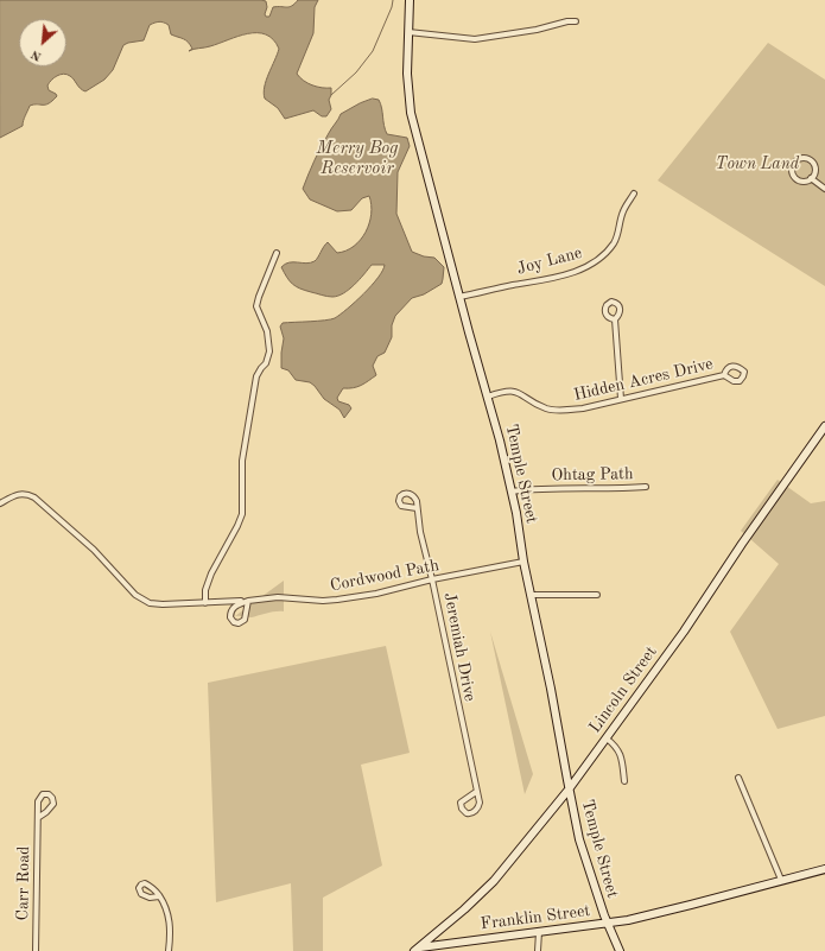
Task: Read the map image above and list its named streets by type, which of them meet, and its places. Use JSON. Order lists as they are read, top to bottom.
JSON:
{
  "streets": {
    "main road": ["Temple Street", "Lincoln Street", "Franklin Street"],
    "street": [
      "Joy Lane",
      "Hidden Acres Drive",
      "Ohtag Path",
      "Cordwood Path",
      "Jeremiah Drive",
      "Carr Road"
    ]
  },
  "crossings": [
    ["Joy Lane", "Temple Street"],
    ["Hidden Acres Drive", "Temple Street"],
    ["Temple Street", "Ohtag Path"],
    ["Temple Street", "Cordwood Path"],
    ["Temple Street", "Lincoln Street"],
    ["Temple Street", "Franklin Street"],
    ["Cordwood Path", "Jeremiah Drive"],
    ["Lincoln Street", "Franklin Street"]
  ],
  "water": ["Merry Bog Reservoir"],
  "parks": ["Town Land"],
  "north": "bottom left"
}
